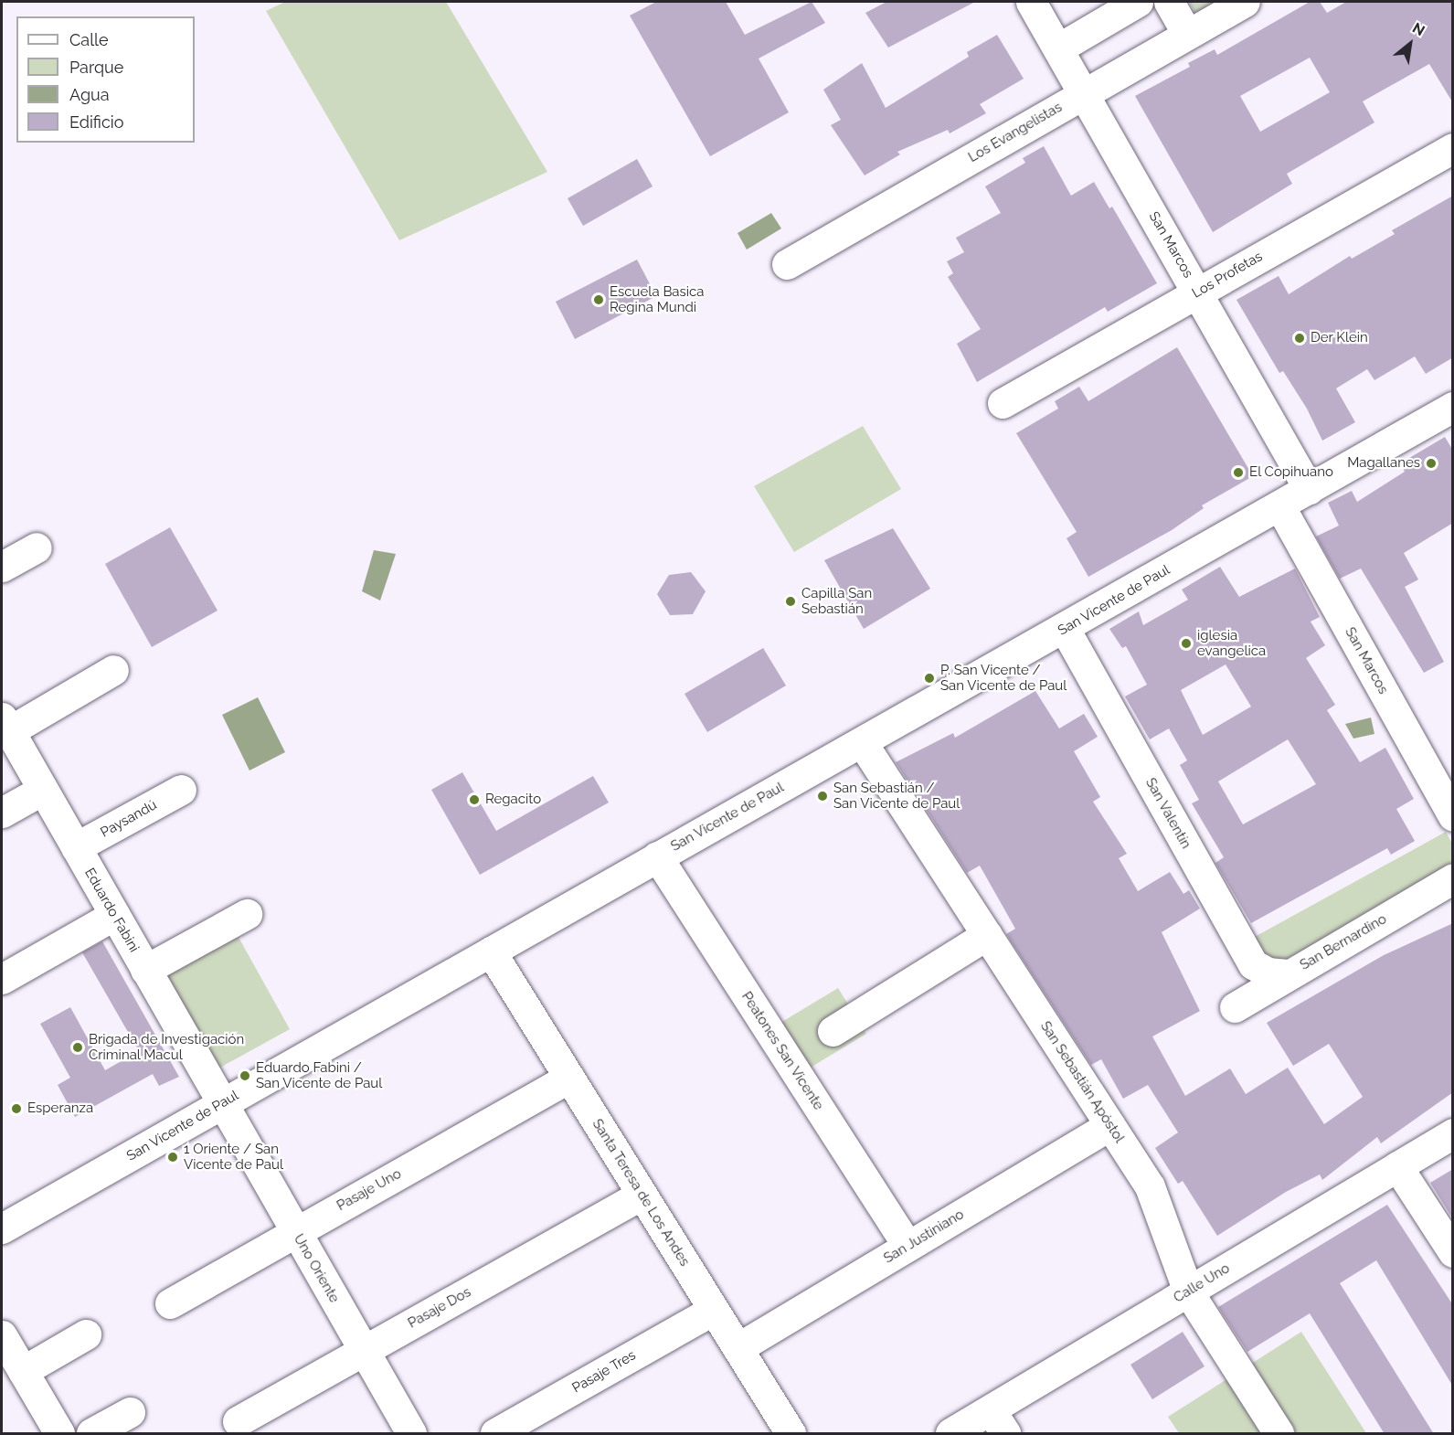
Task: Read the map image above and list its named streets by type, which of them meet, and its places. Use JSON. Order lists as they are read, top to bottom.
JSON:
{
  "streets": {
    "street": [
      "Los Evangelistas",
      "San Marcos",
      "Los Profetas",
      "San Vicente de Paul",
      "San Valentín",
      "Paysandú",
      "Eduardo Fabini",
      "San Bernardino",
      "Peatones San Vicente",
      "San Sebastián Apóstol",
      "Pasaje Uno",
      "Santa Teresa de Los Andes",
      "San Justiniano",
      "Uno Oriente",
      "Calle Uno",
      "Pasaje Dos",
      "Pasaje Tres"
    ]
  },
  "crossings": [
    ["Los Evangelistas", "San Marcos"],
    ["San Marcos", "Los Profetas"],
    ["San Marcos", "San Vicente de Paul"],
    ["San Vicente de Paul", "San Valentín"],
    ["San Vicente de Paul", "Eduardo Fabini"],
    ["San Vicente de Paul", "Peatones San Vicente"],
    ["San Vicente de Paul", "San Sebastián Apóstol"],
    ["San Vicente de Paul", "Santa Teresa de Los Andes"],
    ["San Vicente de Paul", "Uno Oriente"],
    ["San Valentín", "San Bernardino"],
    ["Paysandú", "Eduardo Fabini"],
    ["Eduardo Fabini", "Uno Oriente"],
    ["Peatones San Vicente", "San Justiniano"],
    ["San Sebastián Apóstol", "San Justiniano"],
    ["San Sebastián Apóstol", "Calle Uno"],
    ["Pasaje Uno", "Santa Teresa de Los Andes"],
    ["Pasaje Uno", "Uno Oriente"],
    ["Santa Teresa de Los Andes", "San Justiniano"],
    ["Santa Teresa de Los Andes", "Pasaje Dos"],
    ["Santa Teresa de Los Andes", "Pasaje Tres"],
    ["Uno Oriente", "Pasaje Dos"]
  ],
  "places": [
    "Escuela Basica Regina Mundi",
    "Der Klein",
    "Magallanes",
    "El Copihuano",
    "Capilla San Sebastián",
    "iglesia evangelica",
    "P. San Vicente / San Vicente de Paul",
    "San Sebastián / San Vicente de Paul",
    "Regacito",
    "Brigada de Investigación Criminal Macul",
    "Eduardo Fabini / San Vicente de Paul",
    "Esperanza",
    "1 Oriente / San Vicente de Paul"
  ],
  "legend": [
    "Calle",
    "Parque",
    "Agua",
    "Edificio"
  ],
  "north": "top right"
}
